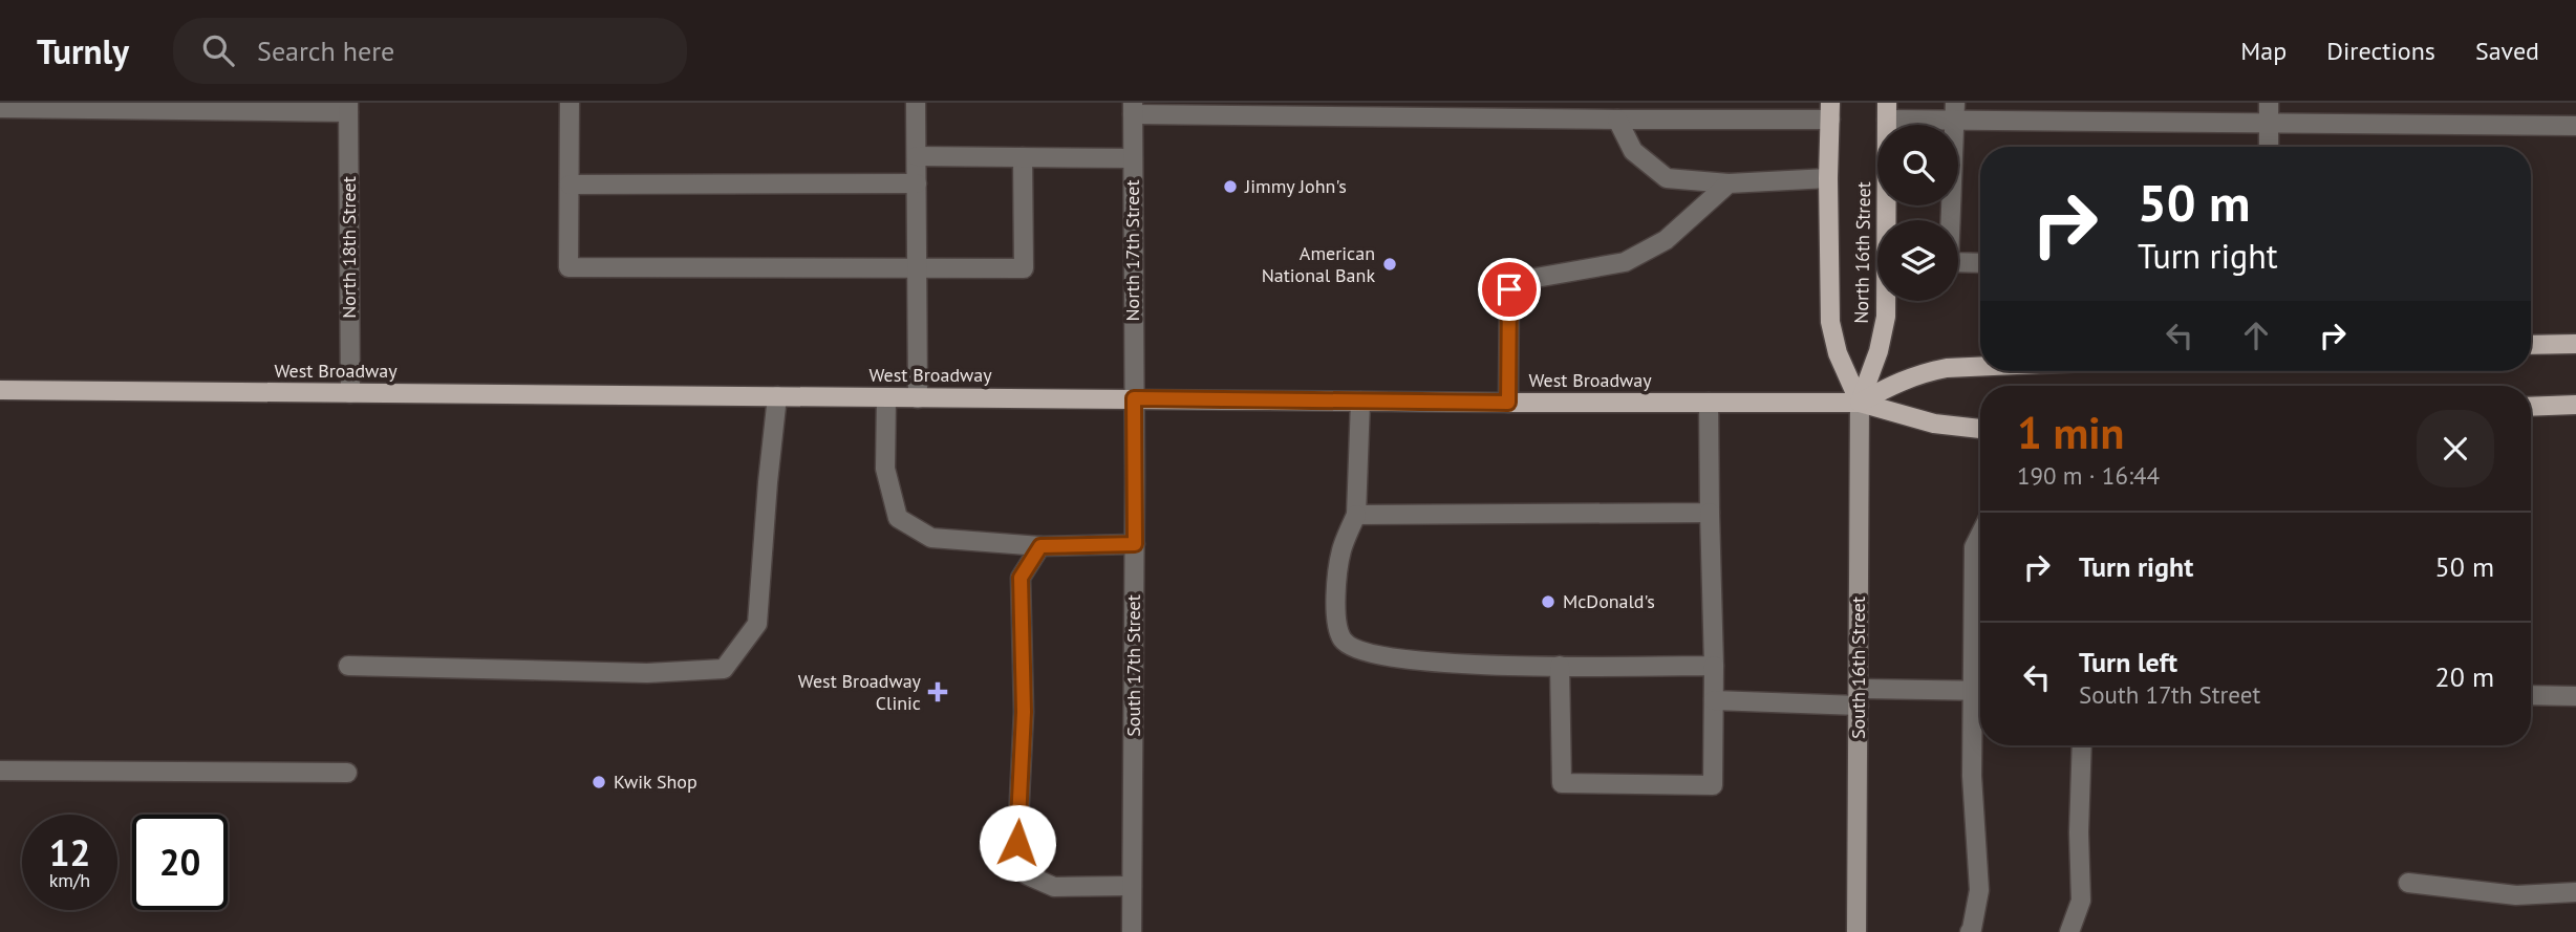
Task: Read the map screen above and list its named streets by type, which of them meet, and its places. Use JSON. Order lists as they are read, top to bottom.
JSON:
{
  "streets": {
    "main road": ["North 16th Street", "West Broadway", "South 16th Street"],
    "street": ["North 18th Street", "North 17th Street", "South 17th Street"]
  },
  "crossings": [
    ["North 18th Street", "West Broadway"],
    ["North 17th Street", "West Broadway"],
    ["North 17th Street", "South 17th Street"],
    ["North 16th Street", "West Broadway"],
    ["North 16th Street", "South 16th Street"],
    ["West Broadway", "South 17th Street"],
    ["West Broadway", "South 16th Street"]
  ],
  "places": {
    "other": [
      "Jimmy John's",
      "American National Bank",
      "McDonald's",
      "Kwik Shop"
    ],
    "health": ["West Broadway Clinic"]
  },
  "page": {
    "header": "Turnly",
    "search": "Search here",
    "nav": ["Map", "Directions", "Saved"],
    "turn": ["50 m", "Turn right"],
    "heading": ["1 min", "190 m · 16:44"],
    "list": [
      {
        "name": "Turn right",
        "value": "50 m"
      },
      {
        "name": "Turn left",
        "note": "South 17th Street",
        "value": "20 m"
      }
    ],
    "speed": "12 km/h",
    "limit": "20"
  }
}
